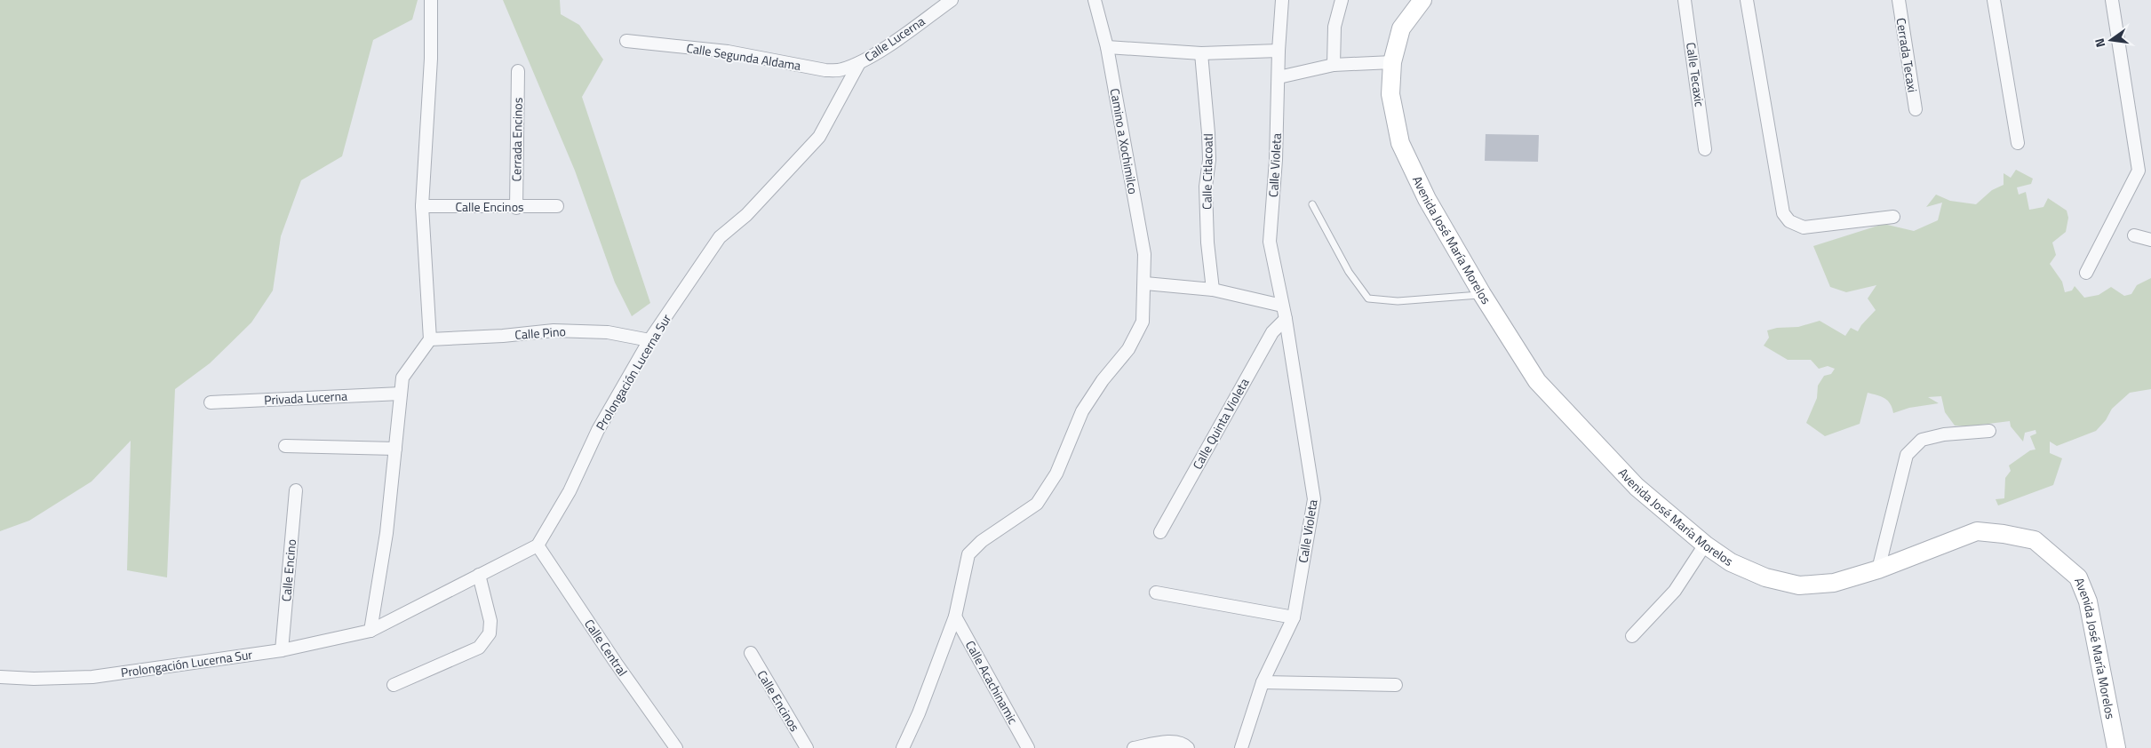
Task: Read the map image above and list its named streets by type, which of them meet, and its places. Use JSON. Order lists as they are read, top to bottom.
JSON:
{
  "streets": {
    "main road": ["Avenida José María Morelos"],
    "street": [
      "Calle Lucerna",
      "Cerrada Tecaxi",
      "Calle Segunda Aldama",
      "Calle Tecaxic",
      "Cerrada Encinos",
      "Camino a Xochimilco",
      "Calle Violeta",
      "Calle Citlacoatl",
      "Calle Encinos",
      "Calle Pino",
      "Prolongación Lucerna Sur",
      "Privada Lucerna",
      "Calle Quinta Violeta",
      "Calle Encino",
      "Calle Central",
      "Calle Acachinamic"
    ]
  },
  "crossings": [
    ["Calle Lucerna", "Calle Segunda Aldama"],
    ["Calle Lucerna", "Prolongación Lucerna Sur"],
    ["Calle Segunda Aldama", "Prolongación Lucerna Sur"],
    ["Cerrada Encinos", "Calle Encinos"],
    ["Camino a Xochimilco", "Calle Acachinamic"],
    ["Calle Violeta", "Calle Quinta Violeta"],
    ["Calle Pino", "Prolongación Lucerna Sur"],
    ["Prolongación Lucerna Sur", "Calle Encino"],
    ["Prolongación Lucerna Sur", "Calle Central"]
  ],
  "north": "left"
}
